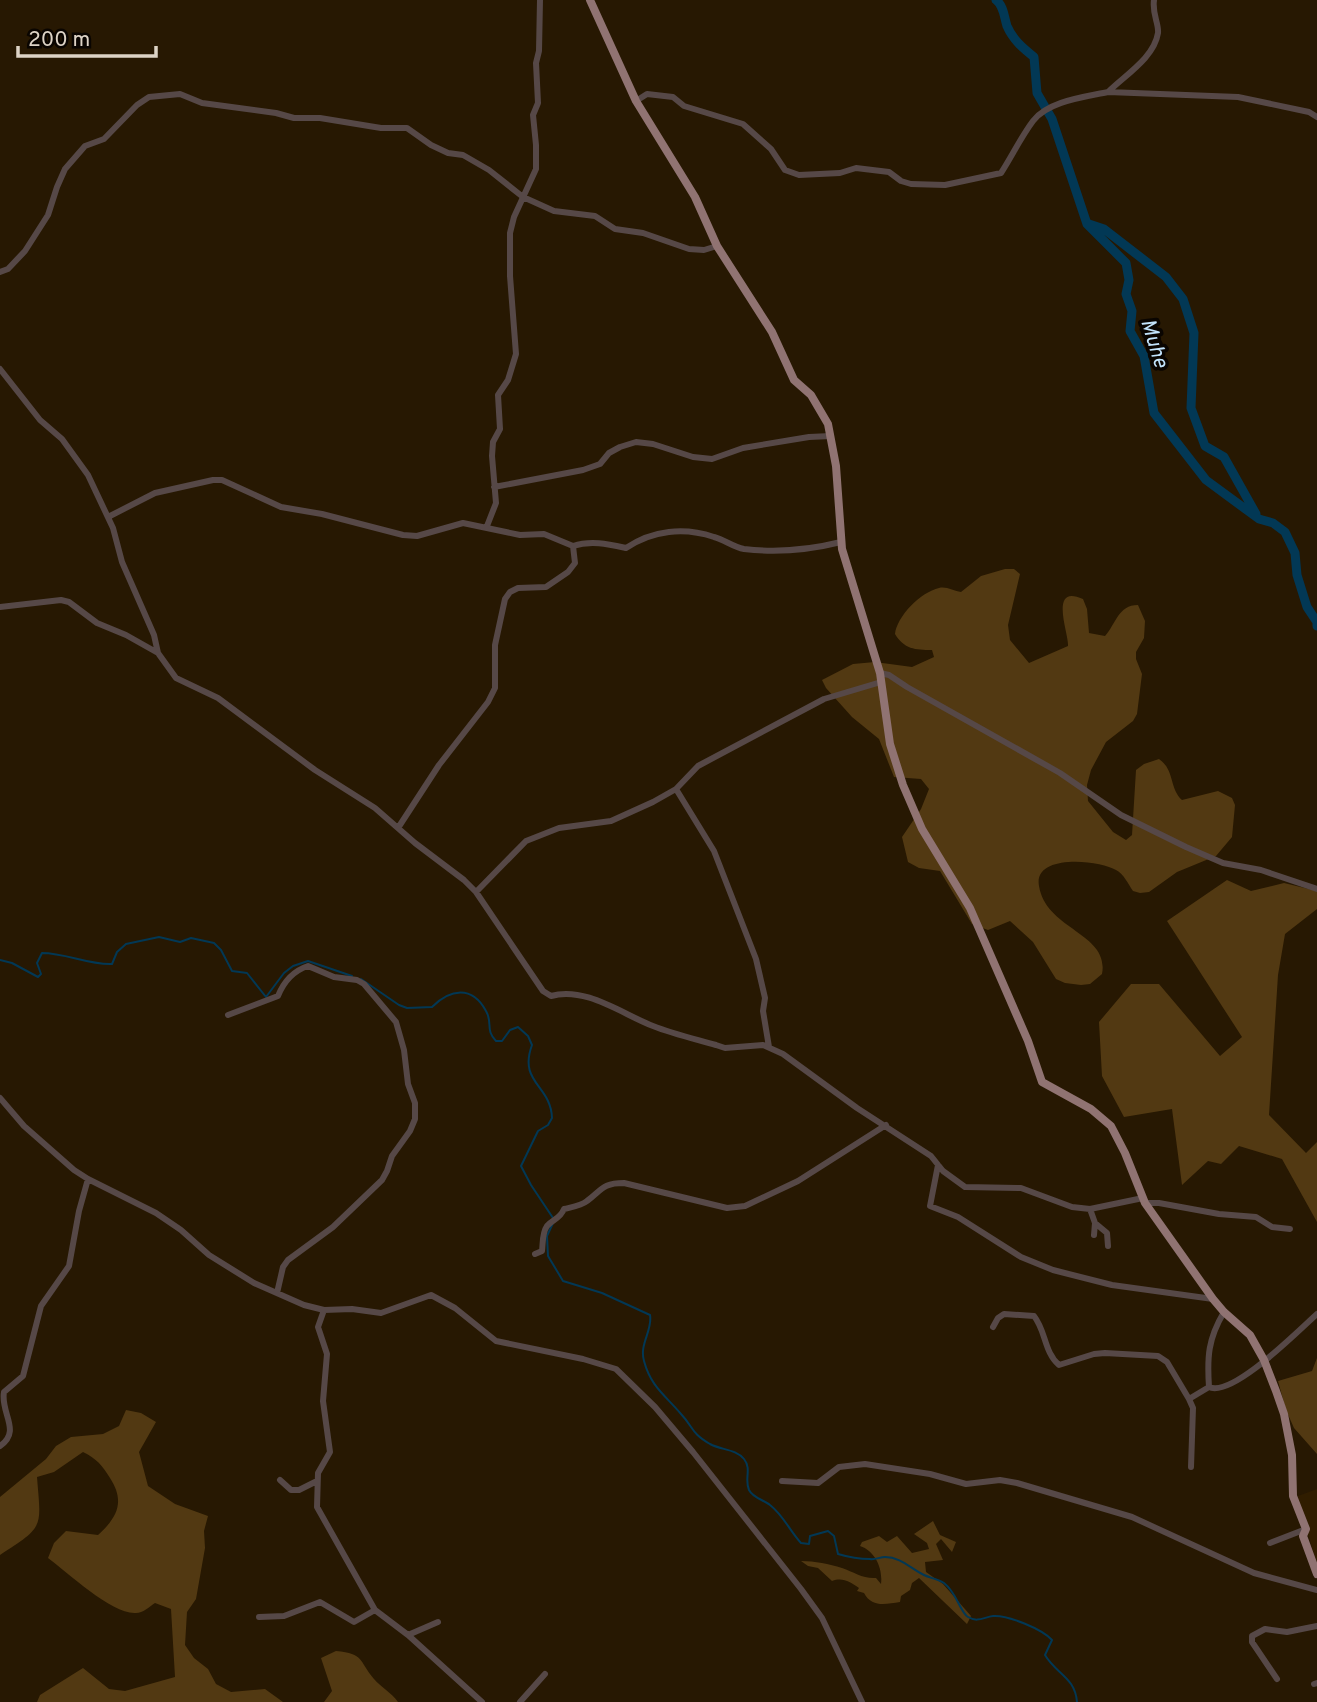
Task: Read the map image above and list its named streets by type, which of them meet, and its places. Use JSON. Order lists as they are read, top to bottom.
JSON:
{
  "water": ["Muhe"],
  "scale_bar": "200 m"
}
